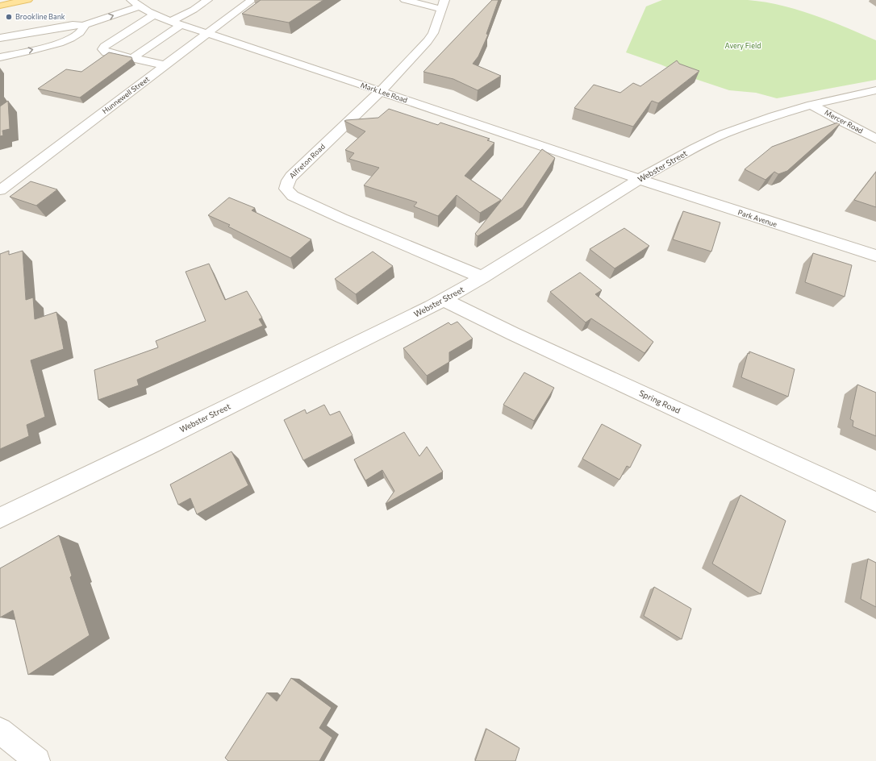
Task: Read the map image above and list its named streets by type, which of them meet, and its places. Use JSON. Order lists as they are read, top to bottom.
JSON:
{
  "streets": {
    "street": [
      "Mark Lee Road",
      "Hunnewell Street",
      "Mercer Road",
      "Alfreton Road",
      "Webster Street",
      "Park Avenue",
      "Spring Road"
    ]
  },
  "crossings": [
    ["Mark Lee Road", "Hunnewell Street"],
    ["Mark Lee Road", "Alfreton Road"],
    ["Mark Lee Road", "Webster Street"],
    ["Mark Lee Road", "Park Avenue"],
    ["Mercer Road", "Webster Street"],
    ["Alfreton Road", "Webster Street"],
    ["Webster Street", "Park Avenue"],
    ["Webster Street", "Spring Road"]
  ],
  "parks": ["Avery Field"],
  "places": ["Brookline Bank"]
}
